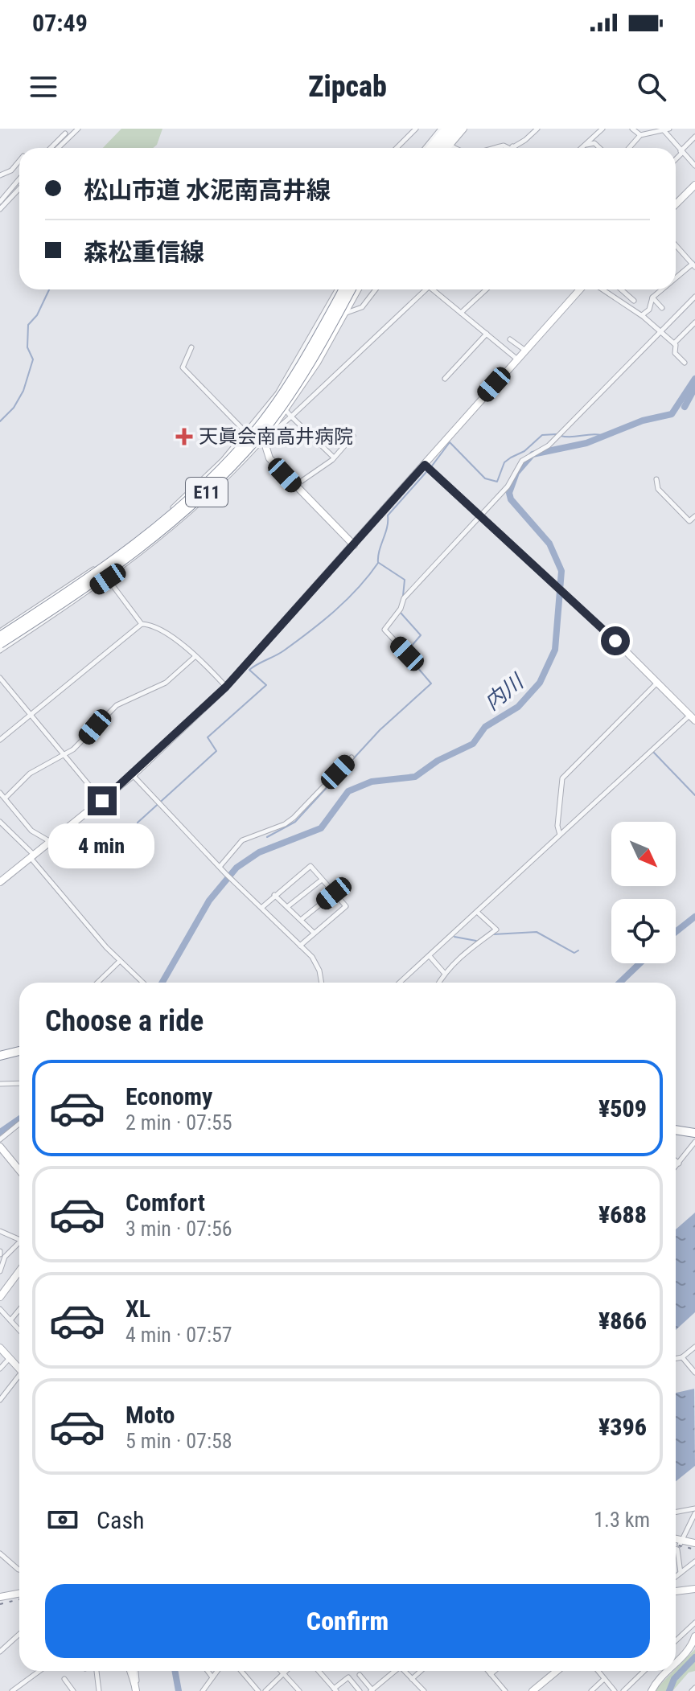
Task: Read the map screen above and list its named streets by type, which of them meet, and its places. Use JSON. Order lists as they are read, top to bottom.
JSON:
{
  "streets": {
    "highway": ["E11"]
  },
  "water": ["内川"],
  "places": {
    "health": ["天眞会南高井病院"]
  },
  "north": "bottom right",
  "page": {
    "status": "07:49",
    "header": "Zipcab",
    "banner": ["松山市道 水泥南高井線", "森松重信線"],
    "bubble": "4 min",
    "heading": "Choose a ride",
    "list": [
      {
        "name": "Economy",
        "note": "2 min · 07:55",
        "value": "¥509"
      },
      {
        "name": "Comfort",
        "note": "3 min · 07:56",
        "value": "¥688"
      },
      {
        "name": "XL",
        "note": "4 min · 07:57",
        "value": "¥866"
      },
      {
        "name": "Moto",
        "note": "5 min · 07:58",
        "value": "¥396"
      }
    ],
    "pay": ["Cash", "1.3 km"],
    "buttons": "Confirm"
  }
}
